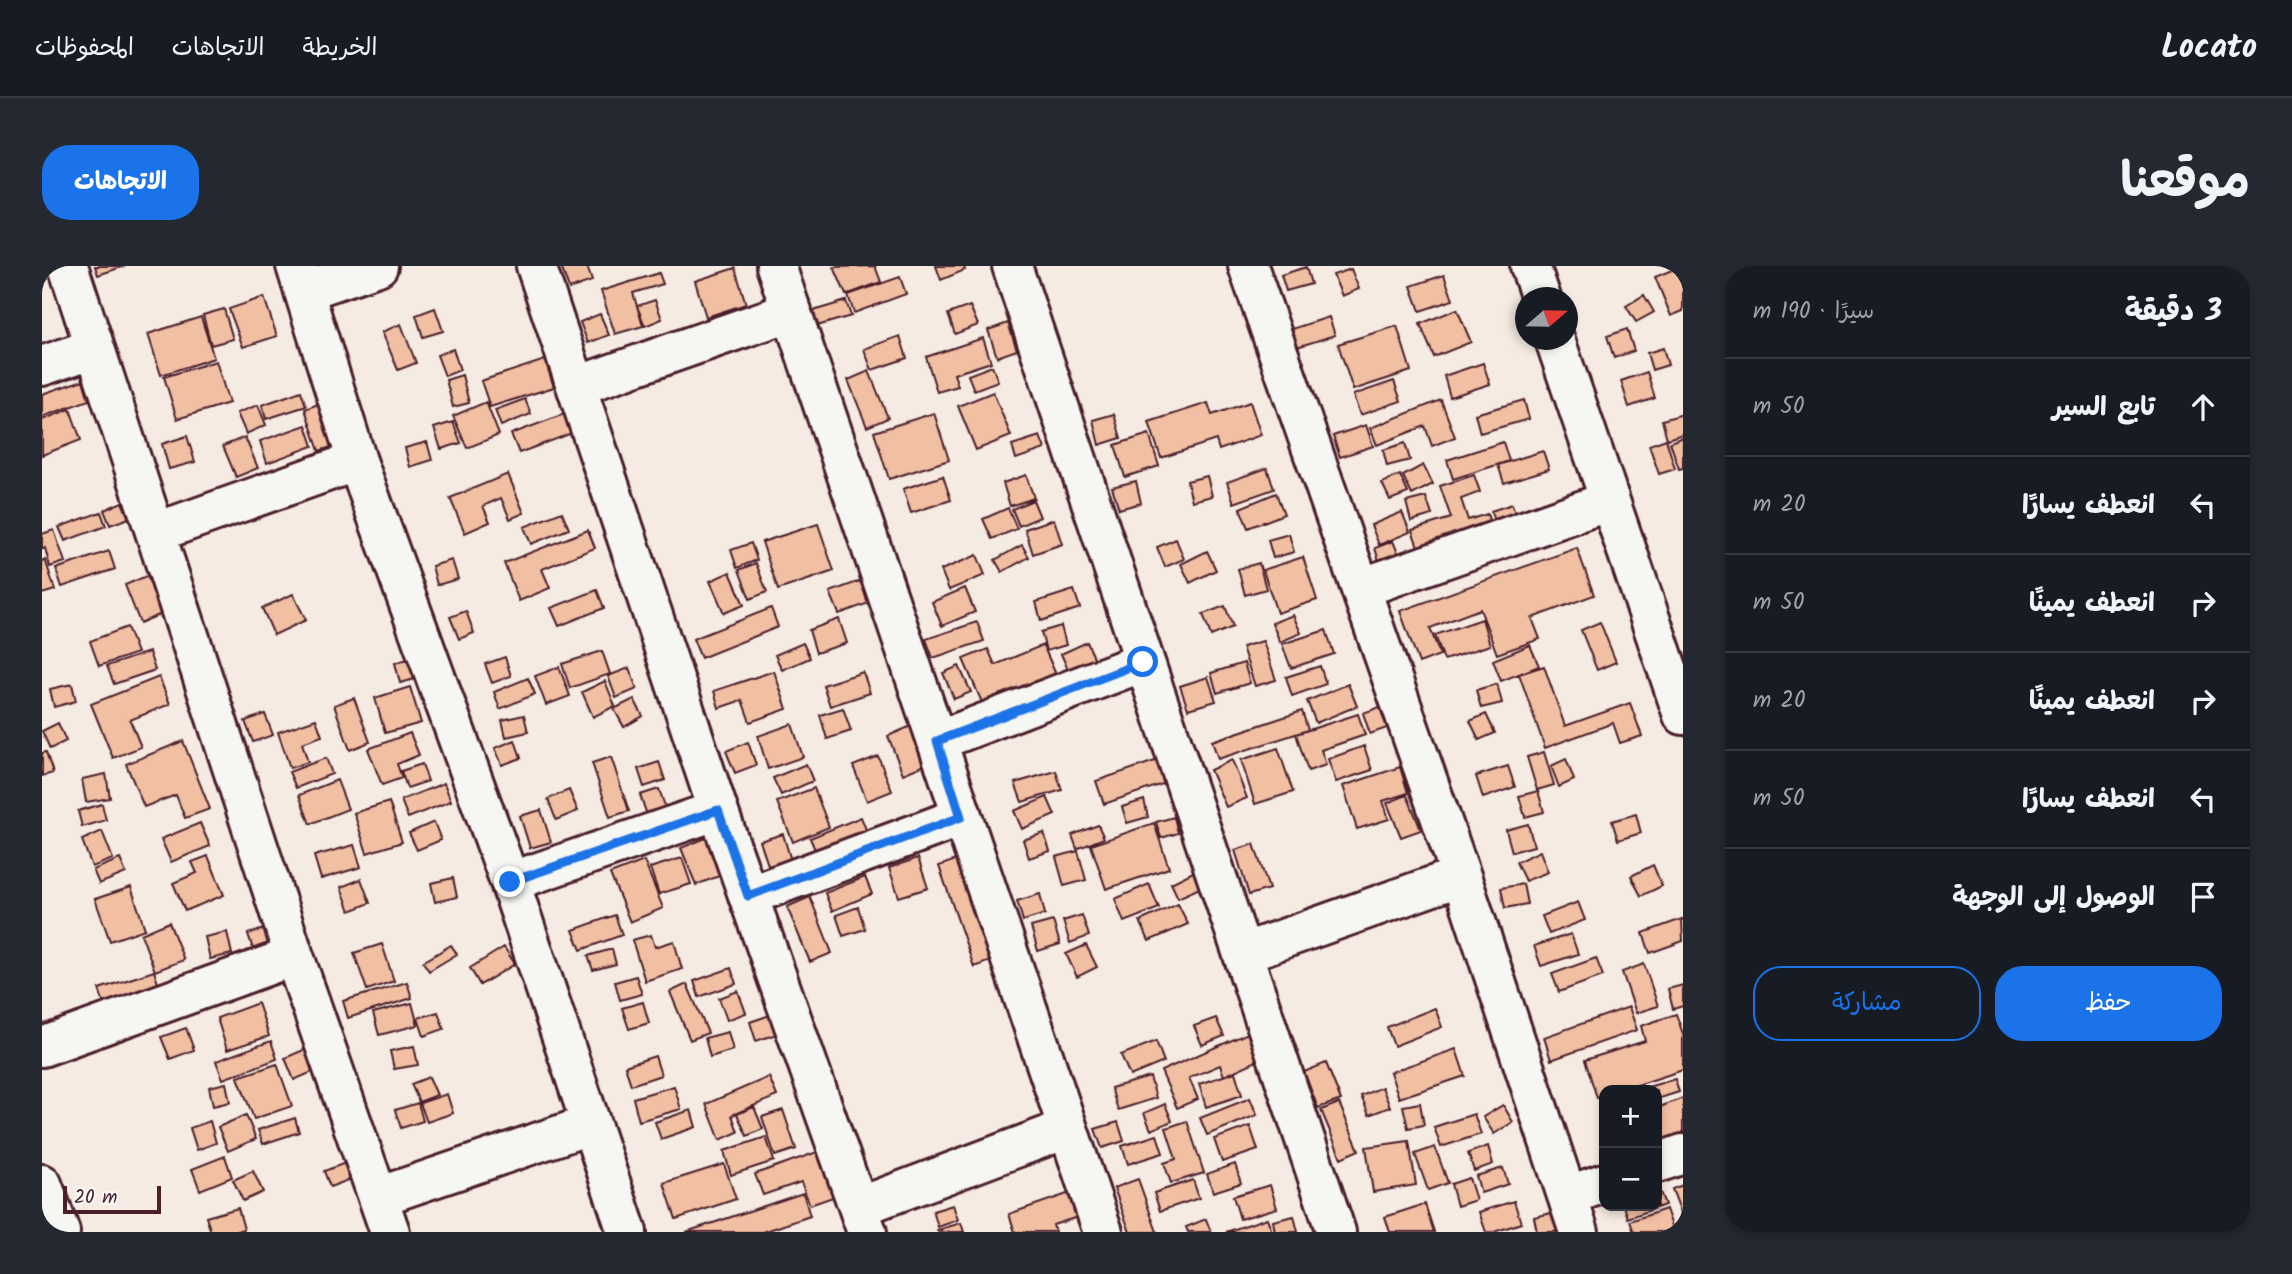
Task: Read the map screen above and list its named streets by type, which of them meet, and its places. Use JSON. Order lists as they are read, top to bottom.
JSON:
{
  "scale_bar": "20 m",
  "north": "right",
  "page": {
    "header": "Locato",
    "nav": ["الخريطة", "الاتجاهات", "المحفوظات"],
    "title": "موقعنا",
    "buttons": [
      "الاتجاهات",
      ["حفظ", "مشاركة"]
    ],
    "heading": ["3 دقيقة", "سيرًا · 190 m"],
    "list": [
      ["تابع السير", "50 m"],
      ["انعطف يسارًا", "20 m"],
      ["انعطف يمينًا", "50 m"],
      ["انعطف يمينًا", "20 m"],
      ["انعطف يسارًا", "50 m"],
      "الوصول إلى الوجهة"
    ],
    "map_buttons": ["+", "−"],
    "scale": "20 m"
  }
}
